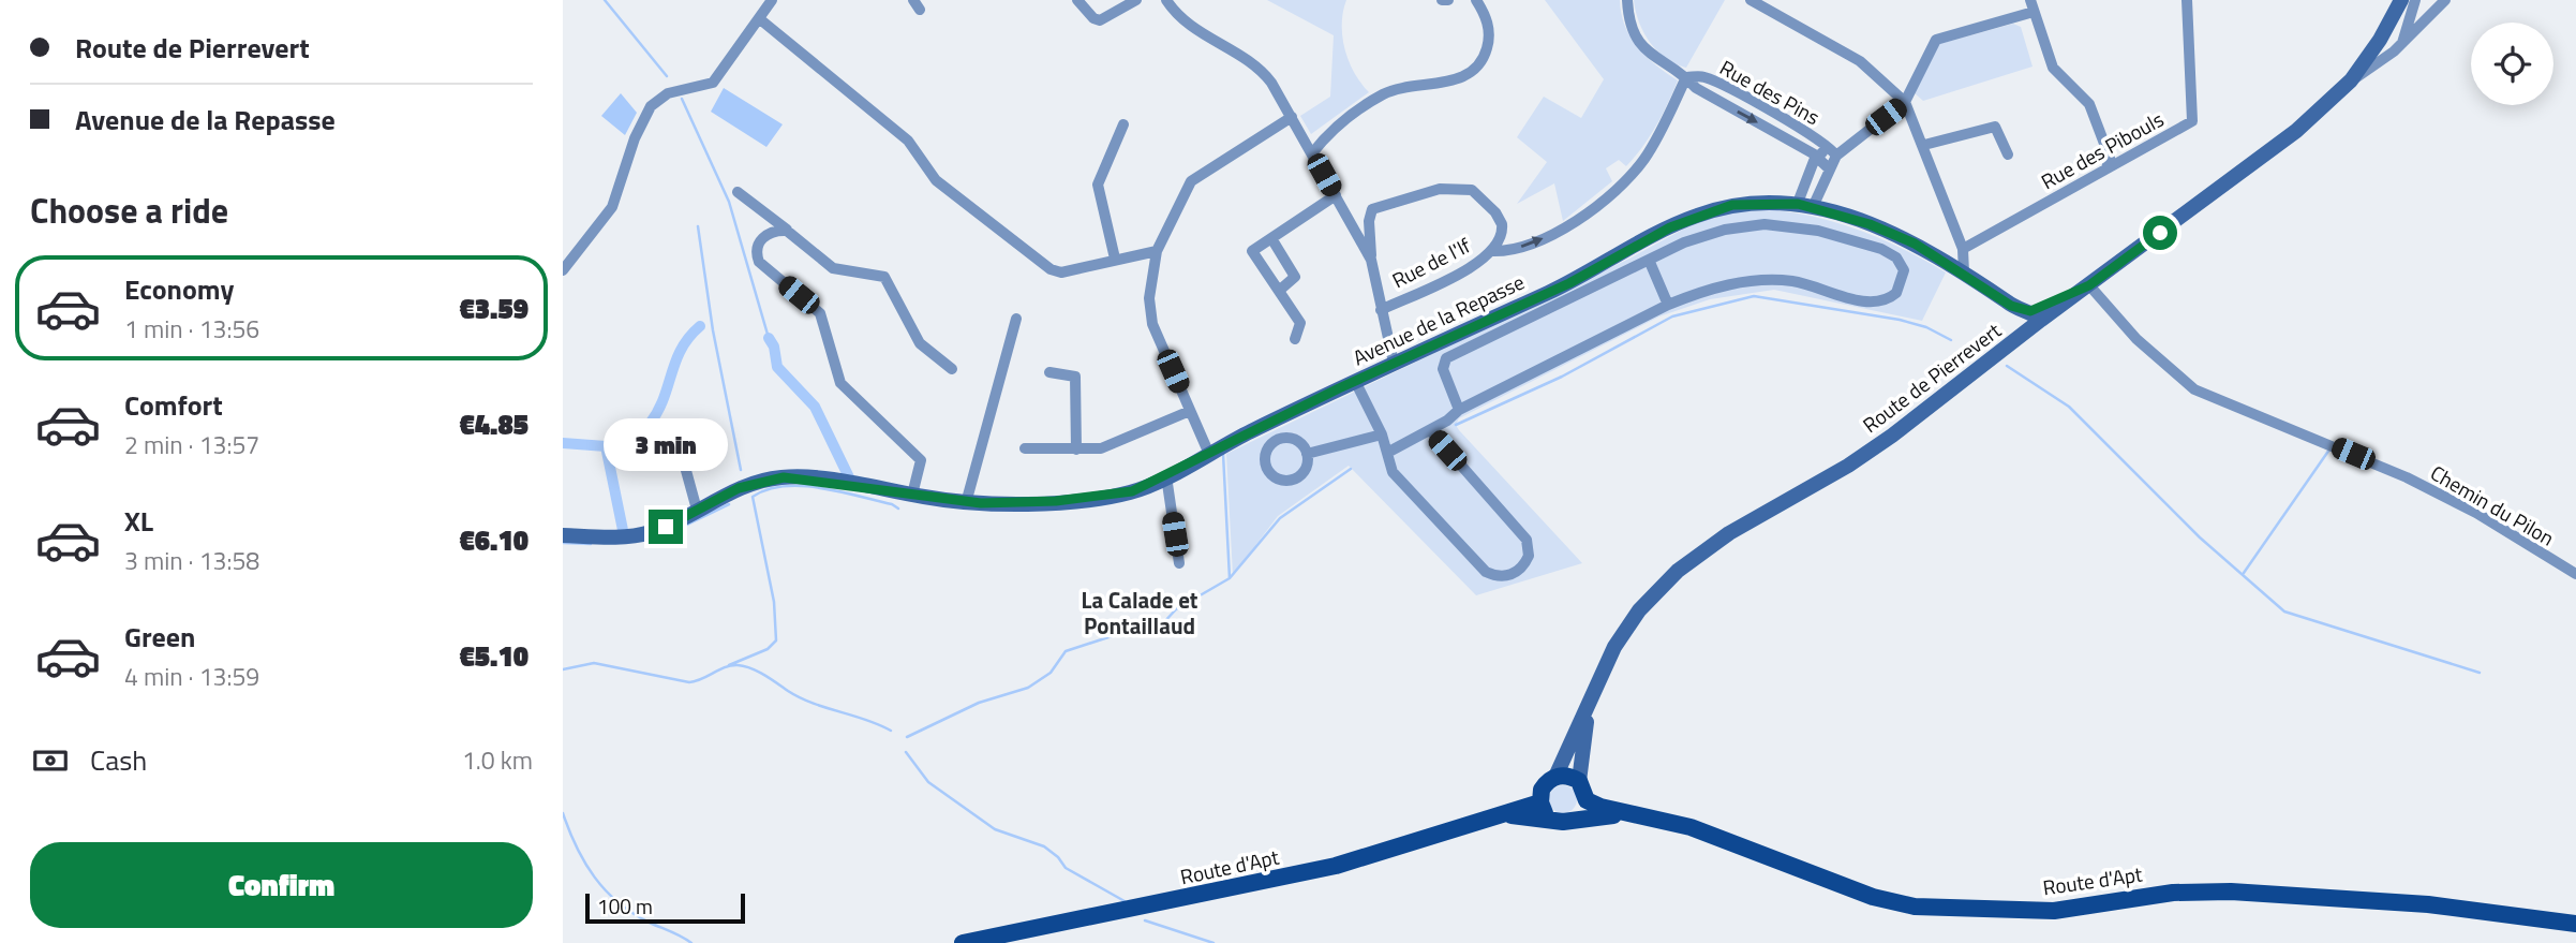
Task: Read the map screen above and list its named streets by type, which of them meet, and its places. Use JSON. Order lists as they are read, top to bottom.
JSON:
{
  "streets": {
    "main road": ["Route d'Apt"],
    "street": [
      "Rue des Pins",
      "Rue des Pibouls",
      "Rue de l'If",
      "Avenue de la Repasse",
      "Route de Pierrevert",
      "Chemin du Pilon"
    ]
  },
  "crossings": [
    ["Avenue de la Repasse", "Route de Pierrevert"],
    ["Route de Pierrevert", "Chemin du Pilon"],
    ["Route de Pierrevert", "Route d'Apt"]
  ],
  "districts": ["La Calade et Pontaillaud"],
  "scale_bar": "100 m",
  "page": {
    "banner": ["Route de Pierrevert", "Avenue de la Repasse"],
    "heading": "Choose a ride",
    "list": [
      {
        "name": "Economy",
        "note": "1 min · 13:56",
        "value": "€3.59"
      },
      {
        "name": "Comfort",
        "note": "2 min · 13:57",
        "value": "€4.85"
      },
      {
        "name": "XL",
        "note": "3 min · 13:58",
        "value": "€6.10"
      },
      {
        "name": "Green",
        "note": "4 min · 13:59",
        "value": "€5.10"
      }
    ],
    "bubble": "3 min",
    "pay": ["Cash", "1.0 km"],
    "buttons": "Confirm",
    "scale": "100 m"
  }
}
